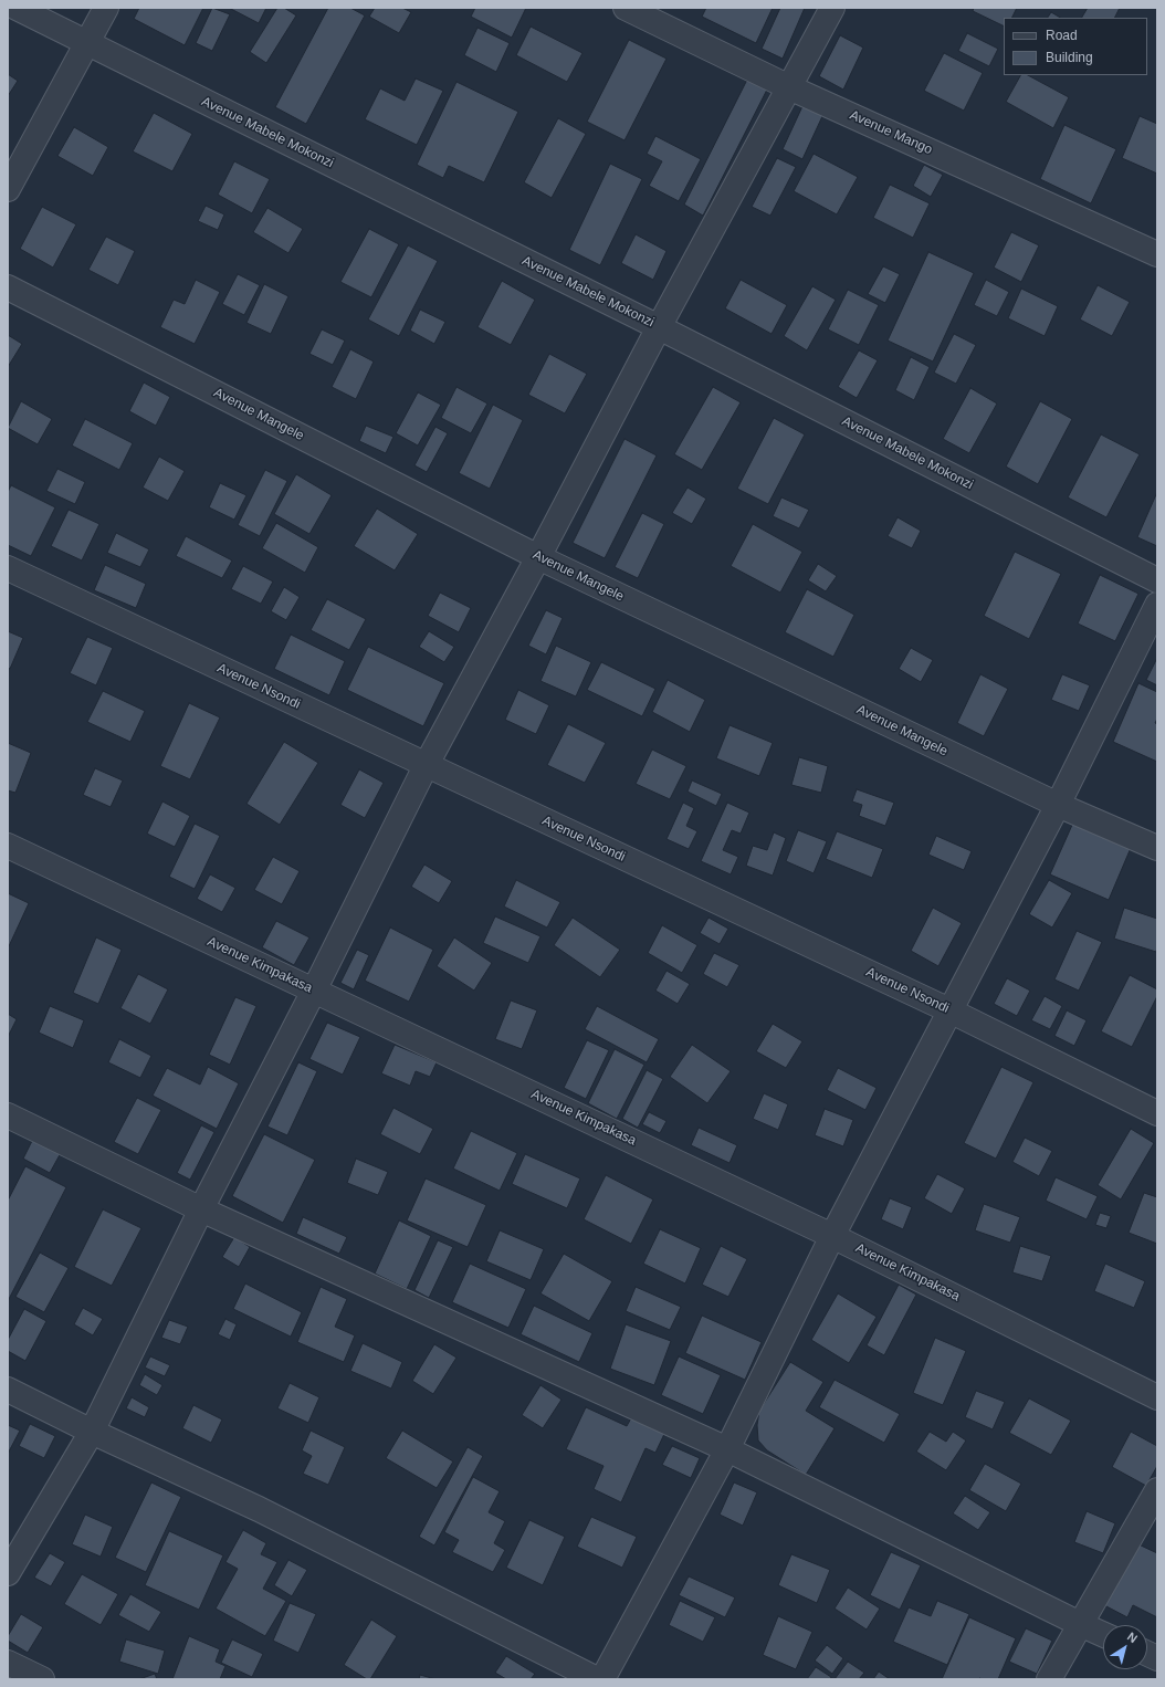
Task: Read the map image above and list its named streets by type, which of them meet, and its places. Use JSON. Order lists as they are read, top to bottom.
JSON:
{
  "streets": {
    "street": [
      "Avenue Mabele Mokonzi",
      "Avenue Mango",
      "Avenue Mangele",
      "Avenue Nsondi",
      "Avenue Kimpakasa"
    ]
  },
  "legend": ["Road", "Building"],
  "north": "top right"
}
